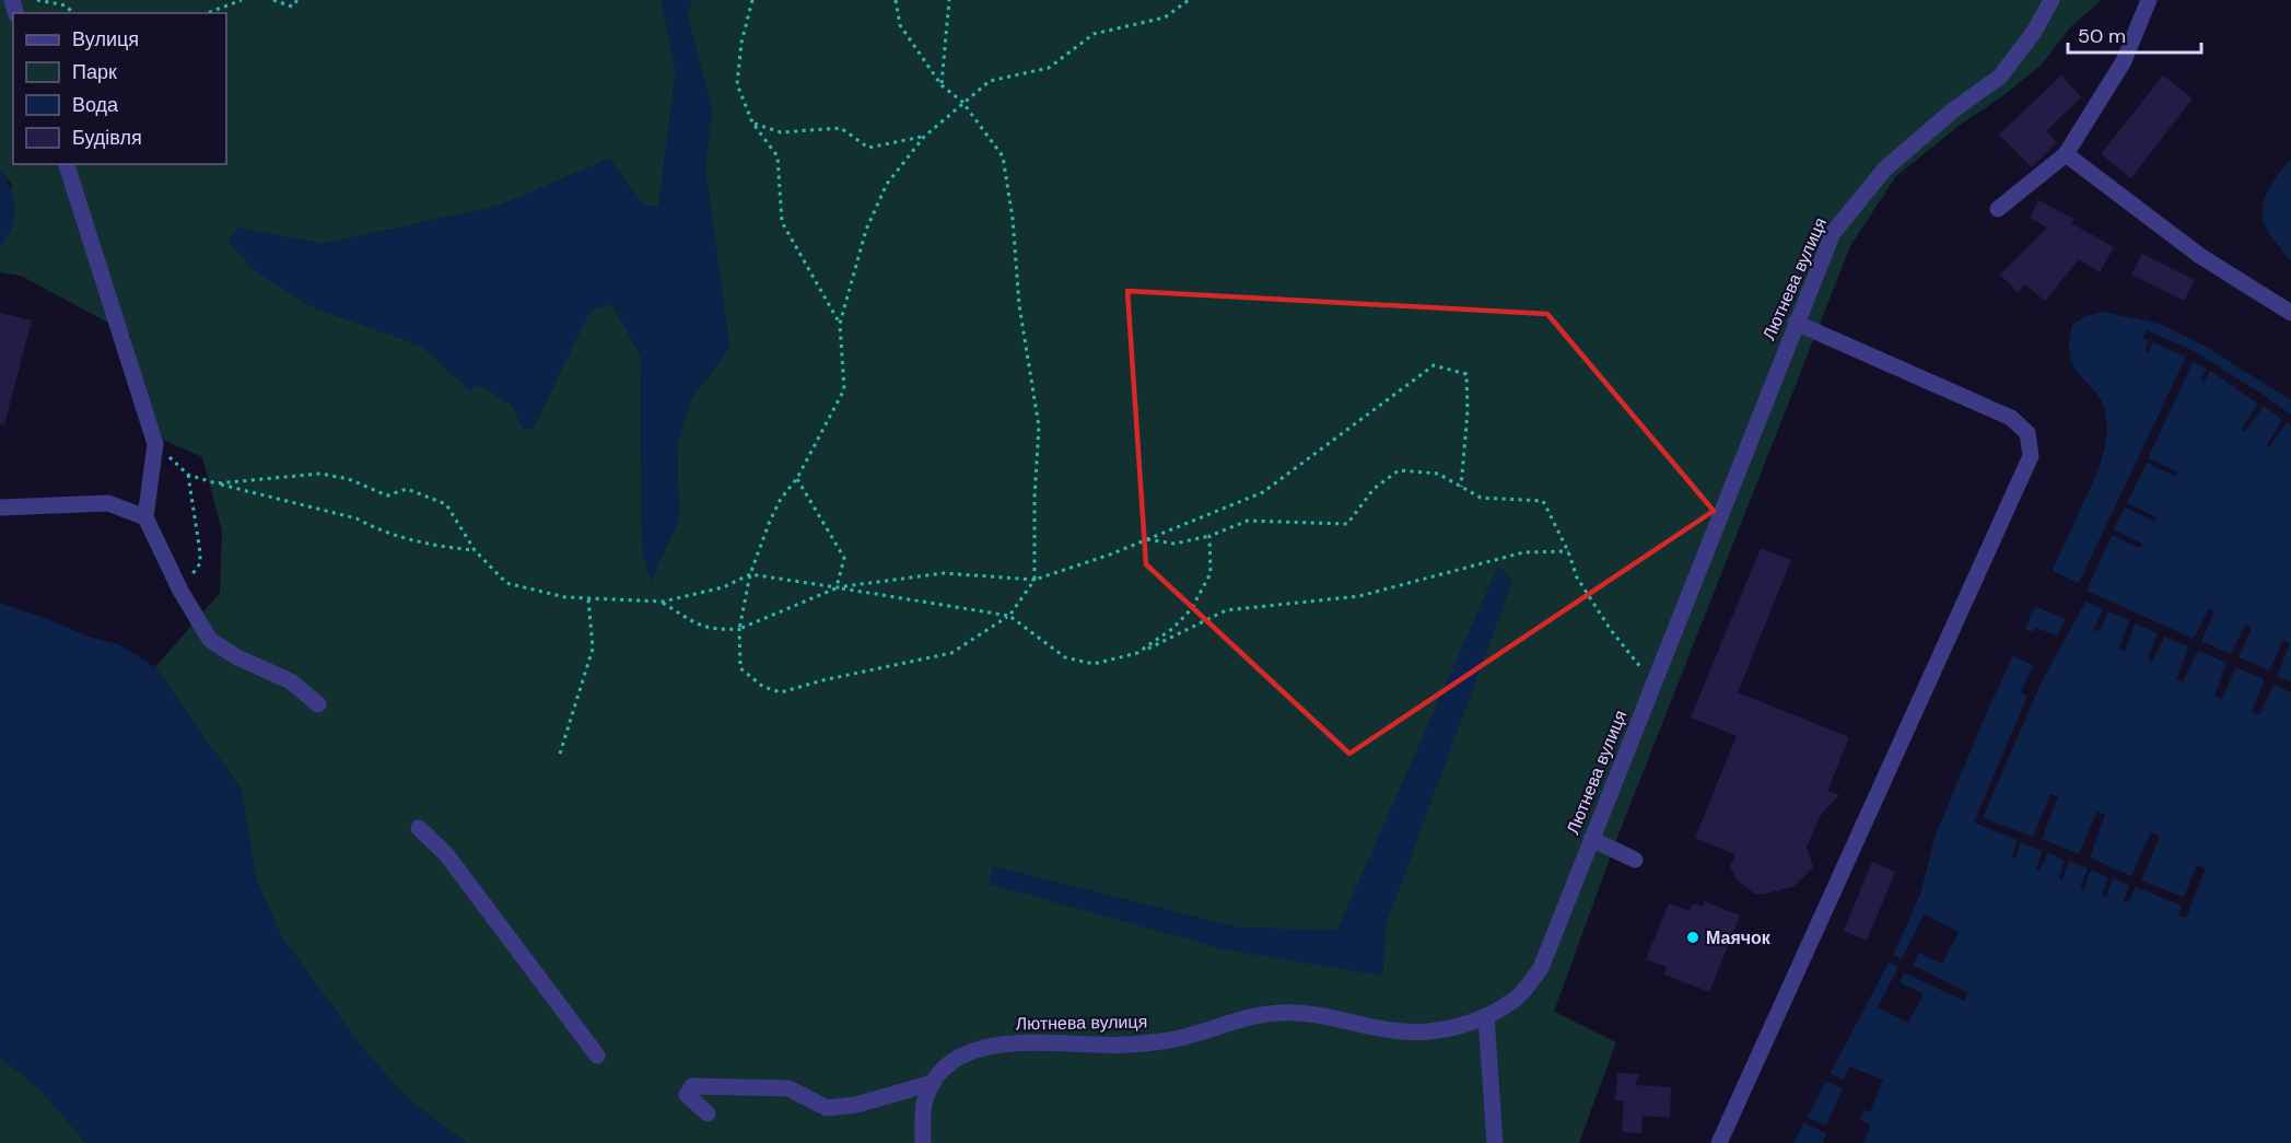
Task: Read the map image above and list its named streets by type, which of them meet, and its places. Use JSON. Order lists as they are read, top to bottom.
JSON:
{
  "streets": {
    "street": ["Лютнева вулиця"]
  },
  "places": ["Маячок"],
  "legend": [
    "Вулиця",
    "Парк",
    "Вода",
    "Будівля"
  ],
  "scale_bar": "50 m"
}
